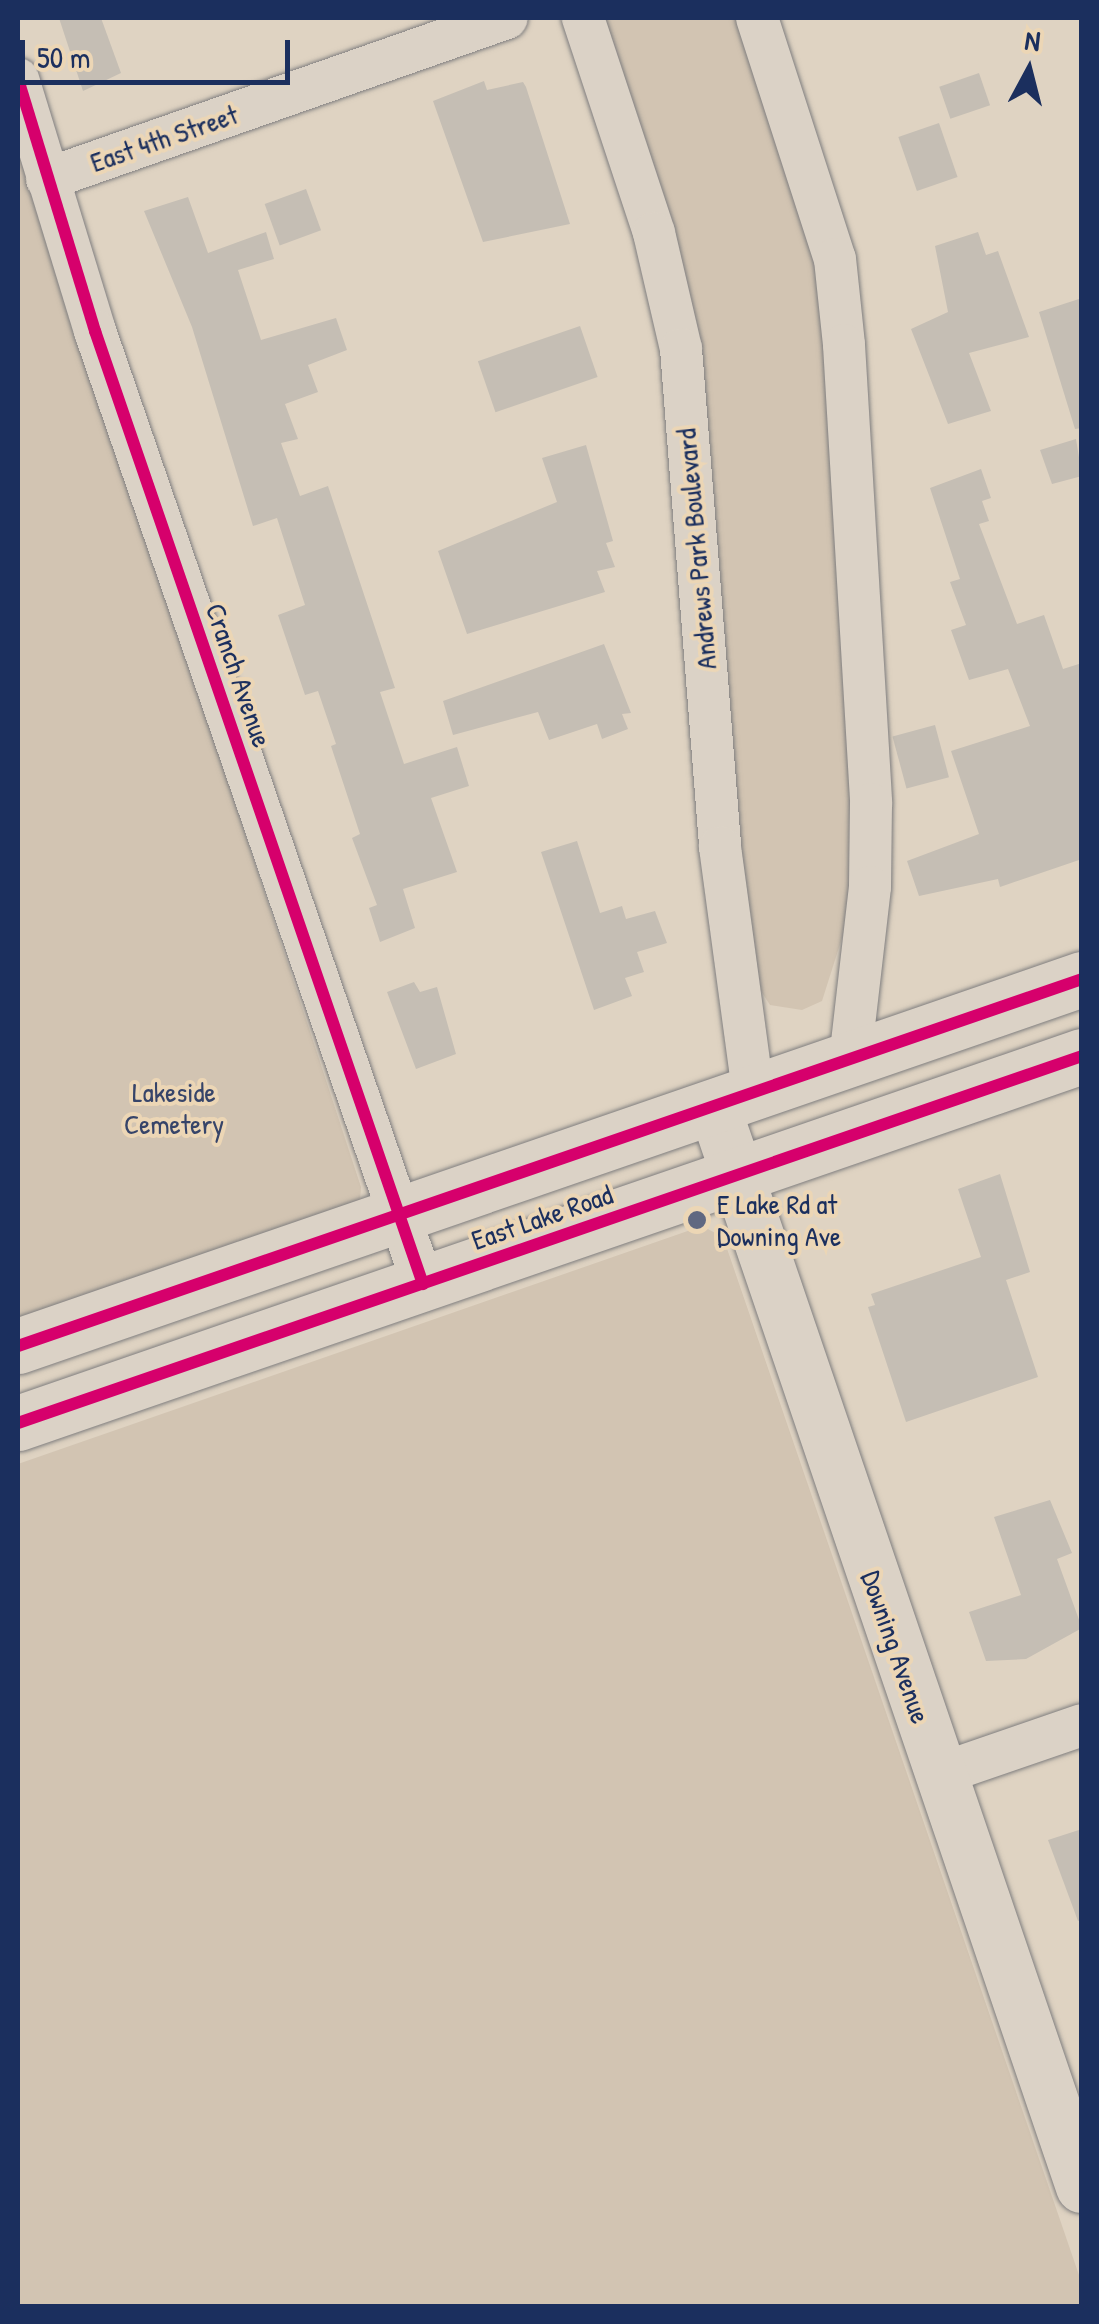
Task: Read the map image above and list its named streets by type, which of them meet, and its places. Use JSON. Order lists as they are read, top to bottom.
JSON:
{
  "streets": {
    "main road": ["East Lake Road"],
    "street": [
      "East 4th Street",
      "Andrews Park Boulevard",
      "Cranch Avenue",
      "Downing Avenue"
    ]
  },
  "crossings": [
    ["East 4th Street", "Cranch Avenue"],
    ["Andrews Park Boulevard", "East Lake Road"],
    ["Andrews Park Boulevard", "Downing Avenue"],
    ["Cranch Avenue", "East Lake Road"],
    ["East Lake Road", "Downing Avenue"]
  ],
  "parks": ["Lakeside Cemetery"],
  "places": ["E Lake Rd at Downing Ave"],
  "scale_bar": "50 m",
  "north": "top"
}
